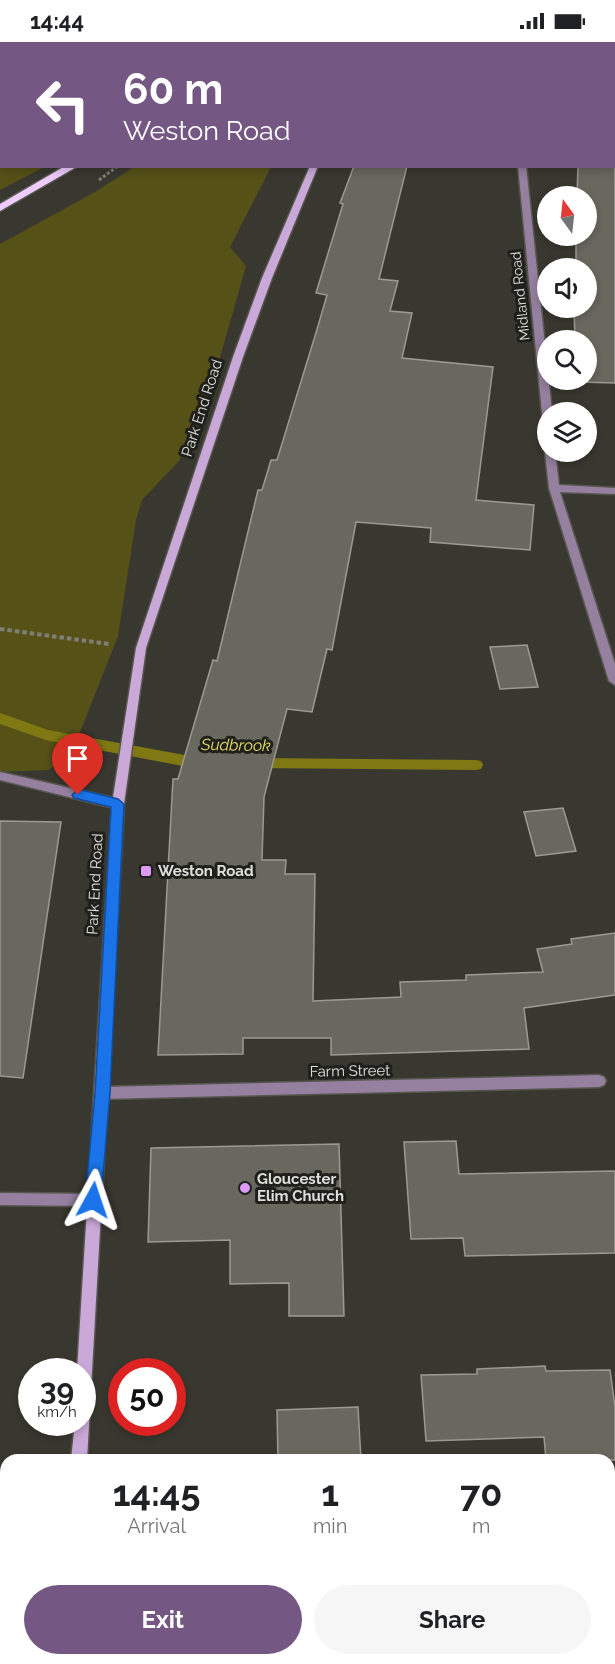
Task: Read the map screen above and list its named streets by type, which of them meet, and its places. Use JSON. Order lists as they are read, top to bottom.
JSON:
{
  "streets": {
    "main road": ["Park End Road"],
    "street": ["Midland Road", "Farm Street"]
  },
  "crossings": [
    ["Park End Road", "Farm Street"]
  ],
  "water": ["Sudbrook"],
  "places": {
    "transit": ["Weston Road"],
    "other": ["Gloucester Elim Church"]
  },
  "north": "top",
  "page": {
    "status": "14:44",
    "turn": ["60 m", "Weston Road"],
    "speed": "39 km/h",
    "limit": "50",
    "eta": [
      "14:45",
      "Arrival",
      "1",
      "min",
      "70",
      "m"
    ],
    "buttons": ["Exit", "Share"]
  }
}
